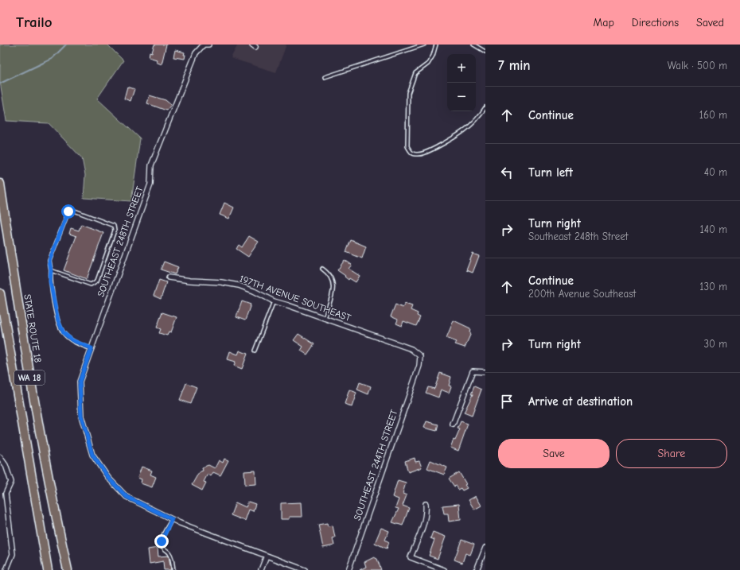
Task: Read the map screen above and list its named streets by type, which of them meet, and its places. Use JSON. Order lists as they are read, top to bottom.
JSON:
{
  "streets": {
    "highway": ["STATE ROUTE 18", "WA 18"],
    "street": ["SOUTHEAST 248TH STREET", "197TH AVENUE SOUTHEAST", "SOUTHEAST 244TH STREET"]
  },
  "crossings": [
    ["197TH AVENUE SOUTHEAST", "SOUTHEAST 244TH STREET"]
  ],
  "page": {
    "header": "Trailo",
    "nav": ["Map", "Directions", "Saved"],
    "heading": ["7 min", "Walk · 500 m"],
    "map_buttons": ["+", "−"],
    "list": [
      ["Continue", "160 m"],
      ["Turn left", "40 m"],
      ["Turn right", "Southeast 248th Street", "140 m"],
      ["Continue", "200th Avenue Southeast", "130 m"],
      ["Turn right", "30 m"],
      "Arrive at destination"
    ],
    "buttons": ["Save", "Share"]
  }
}
